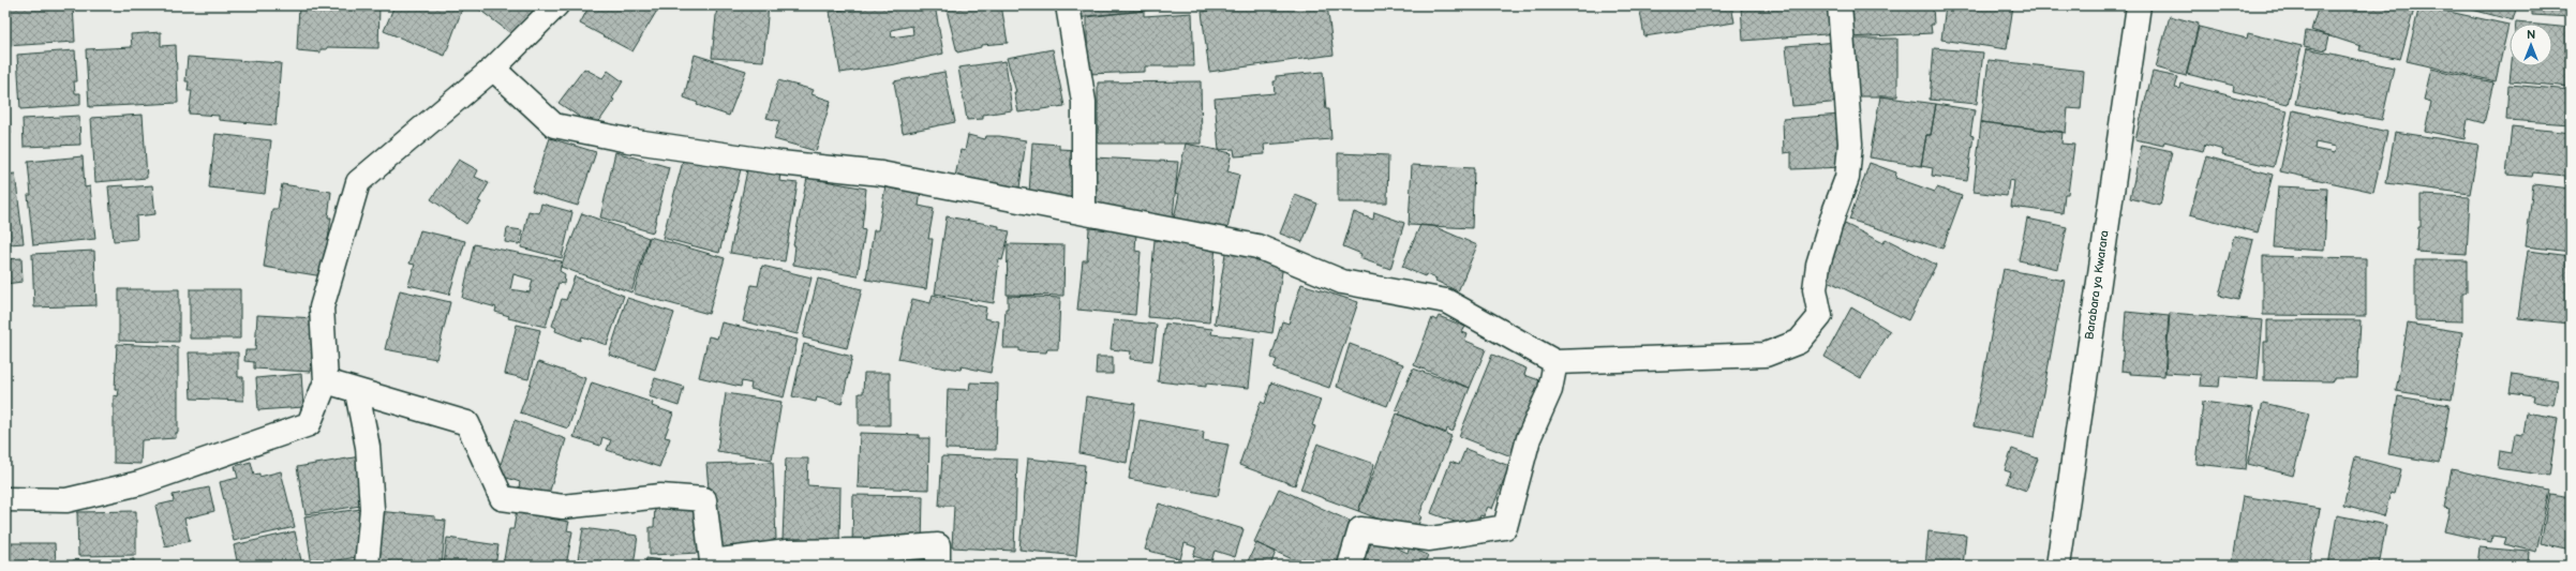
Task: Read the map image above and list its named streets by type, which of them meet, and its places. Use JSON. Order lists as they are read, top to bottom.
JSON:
{
  "streets": {
    "street": ["Barabara ya Kwarara"]
  },
  "north": "top"
}
